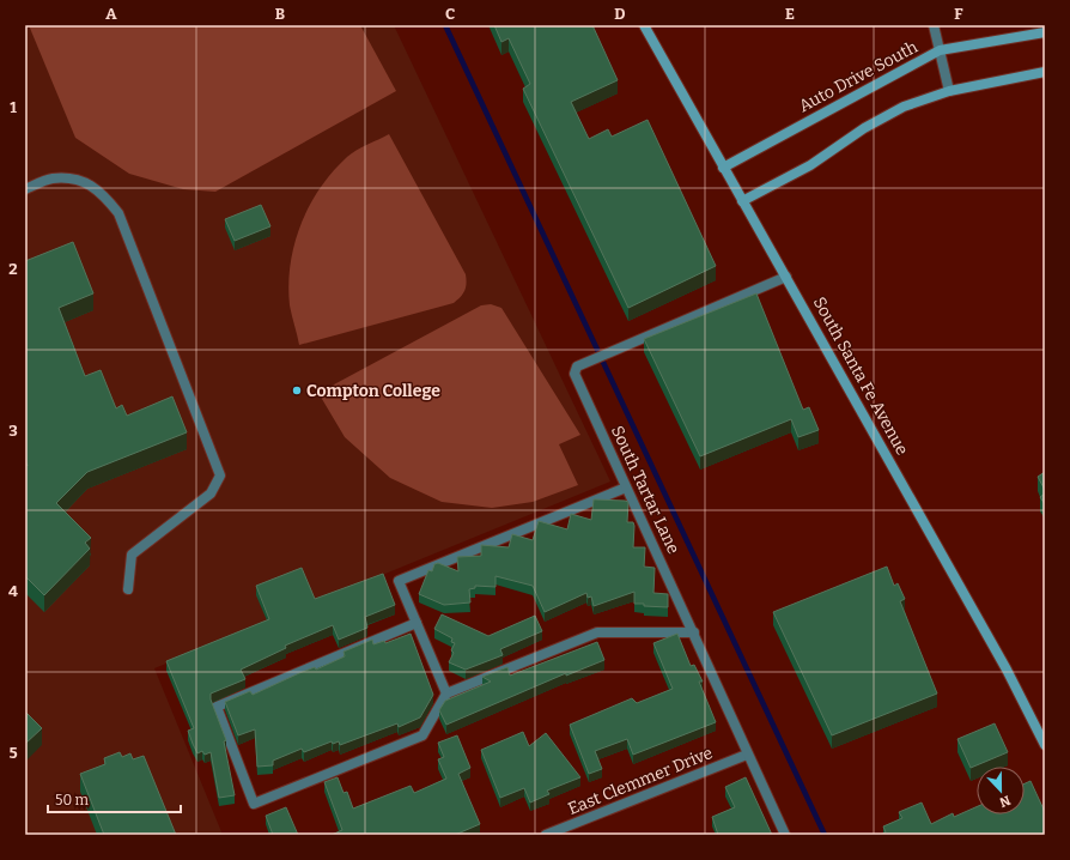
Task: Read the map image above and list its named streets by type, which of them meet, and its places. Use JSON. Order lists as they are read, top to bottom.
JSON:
{
  "streets": {
    "main road": ["Auto Drive South", "South Santa Fe Avenue"],
    "street": ["South Tartar Lane", "East Clemmer Drive"]
  },
  "crossings": [
    ["Auto Drive South", "South Santa Fe Avenue"],
    ["South Santa Fe Avenue", "South Tartar Lane"],
    ["South Tartar Lane", "East Clemmer Drive"]
  ],
  "places": ["Compton College"],
  "scale_bar": "50 m",
  "north": "bottom",
  "grid": {
    "columns": [
      "A",
      "B",
      "C",
      "D",
      "E",
      "F"
    ],
    "rows": [
      "1",
      "2",
      "3",
      "4",
      "5"
    ]
  }
}
